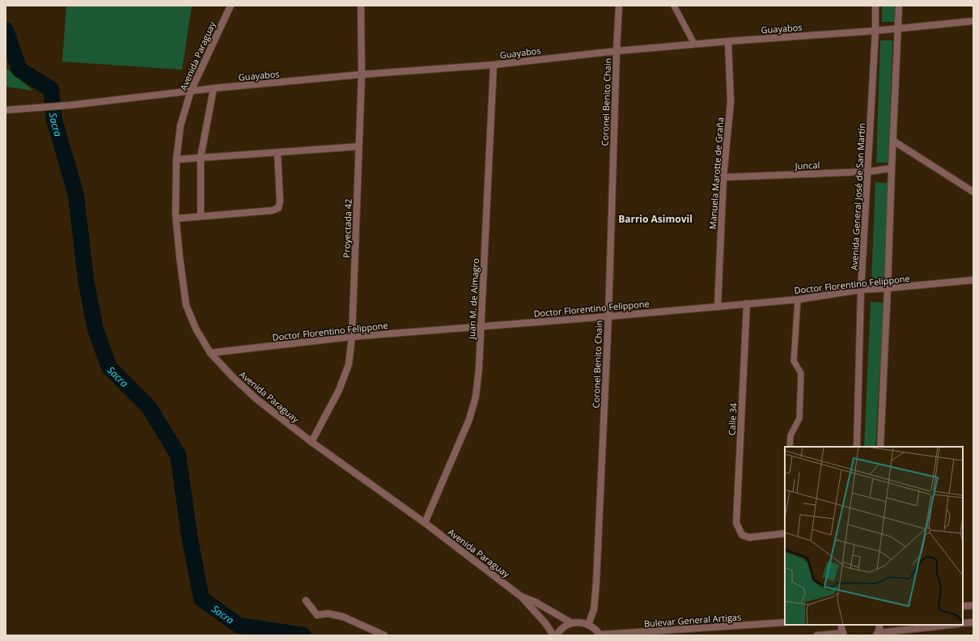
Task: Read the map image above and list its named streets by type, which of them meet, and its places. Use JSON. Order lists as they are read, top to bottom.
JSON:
{
  "streets": {
    "street": [
      "Guayabos",
      "Avenida Paraguay",
      "Coronel Benito Chain",
      "Juncal",
      "Manuela Marotte de Graña",
      "Avenida General José de San Martín",
      "Proyectada 42",
      "Doctor Florentino Felippone",
      "Juan M. de Almagro",
      "Calle 34",
      "Bulevar General Artigas"
    ]
  },
  "crossings": [
    ["Guayabos", "Avenida Paraguay"],
    ["Guayabos", "Coronel Benito Chain"],
    ["Guayabos", "Manuela Marotte de Graña"],
    ["Guayabos", "Avenida General José de San Martín"],
    ["Guayabos", "Proyectada 42"],
    ["Guayabos", "Juan M. de Almagro"],
    ["Avenida Paraguay", "Proyectada 42"],
    ["Avenida Paraguay", "Doctor Florentino Felippone"],
    ["Avenida Paraguay", "Juan M. de Almagro"],
    ["Coronel Benito Chain", "Doctor Florentino Felippone"],
    ["Juncal", "Manuela Marotte de Graña"],
    ["Juncal", "Avenida General José de San Martín"],
    ["Manuela Marotte de Graña", "Doctor Florentino Felippone"],
    ["Avenida General José de San Martín", "Doctor Florentino Felippone"],
    ["Proyectada 42", "Doctor Florentino Felippone"],
    ["Doctor Florentino Felippone", "Juan M. de Almagro"],
    ["Doctor Florentino Felippone", "Calle 34"]
  ],
  "districts": ["Barrio Asimovil"],
  "water": ["Sacra"]
}
